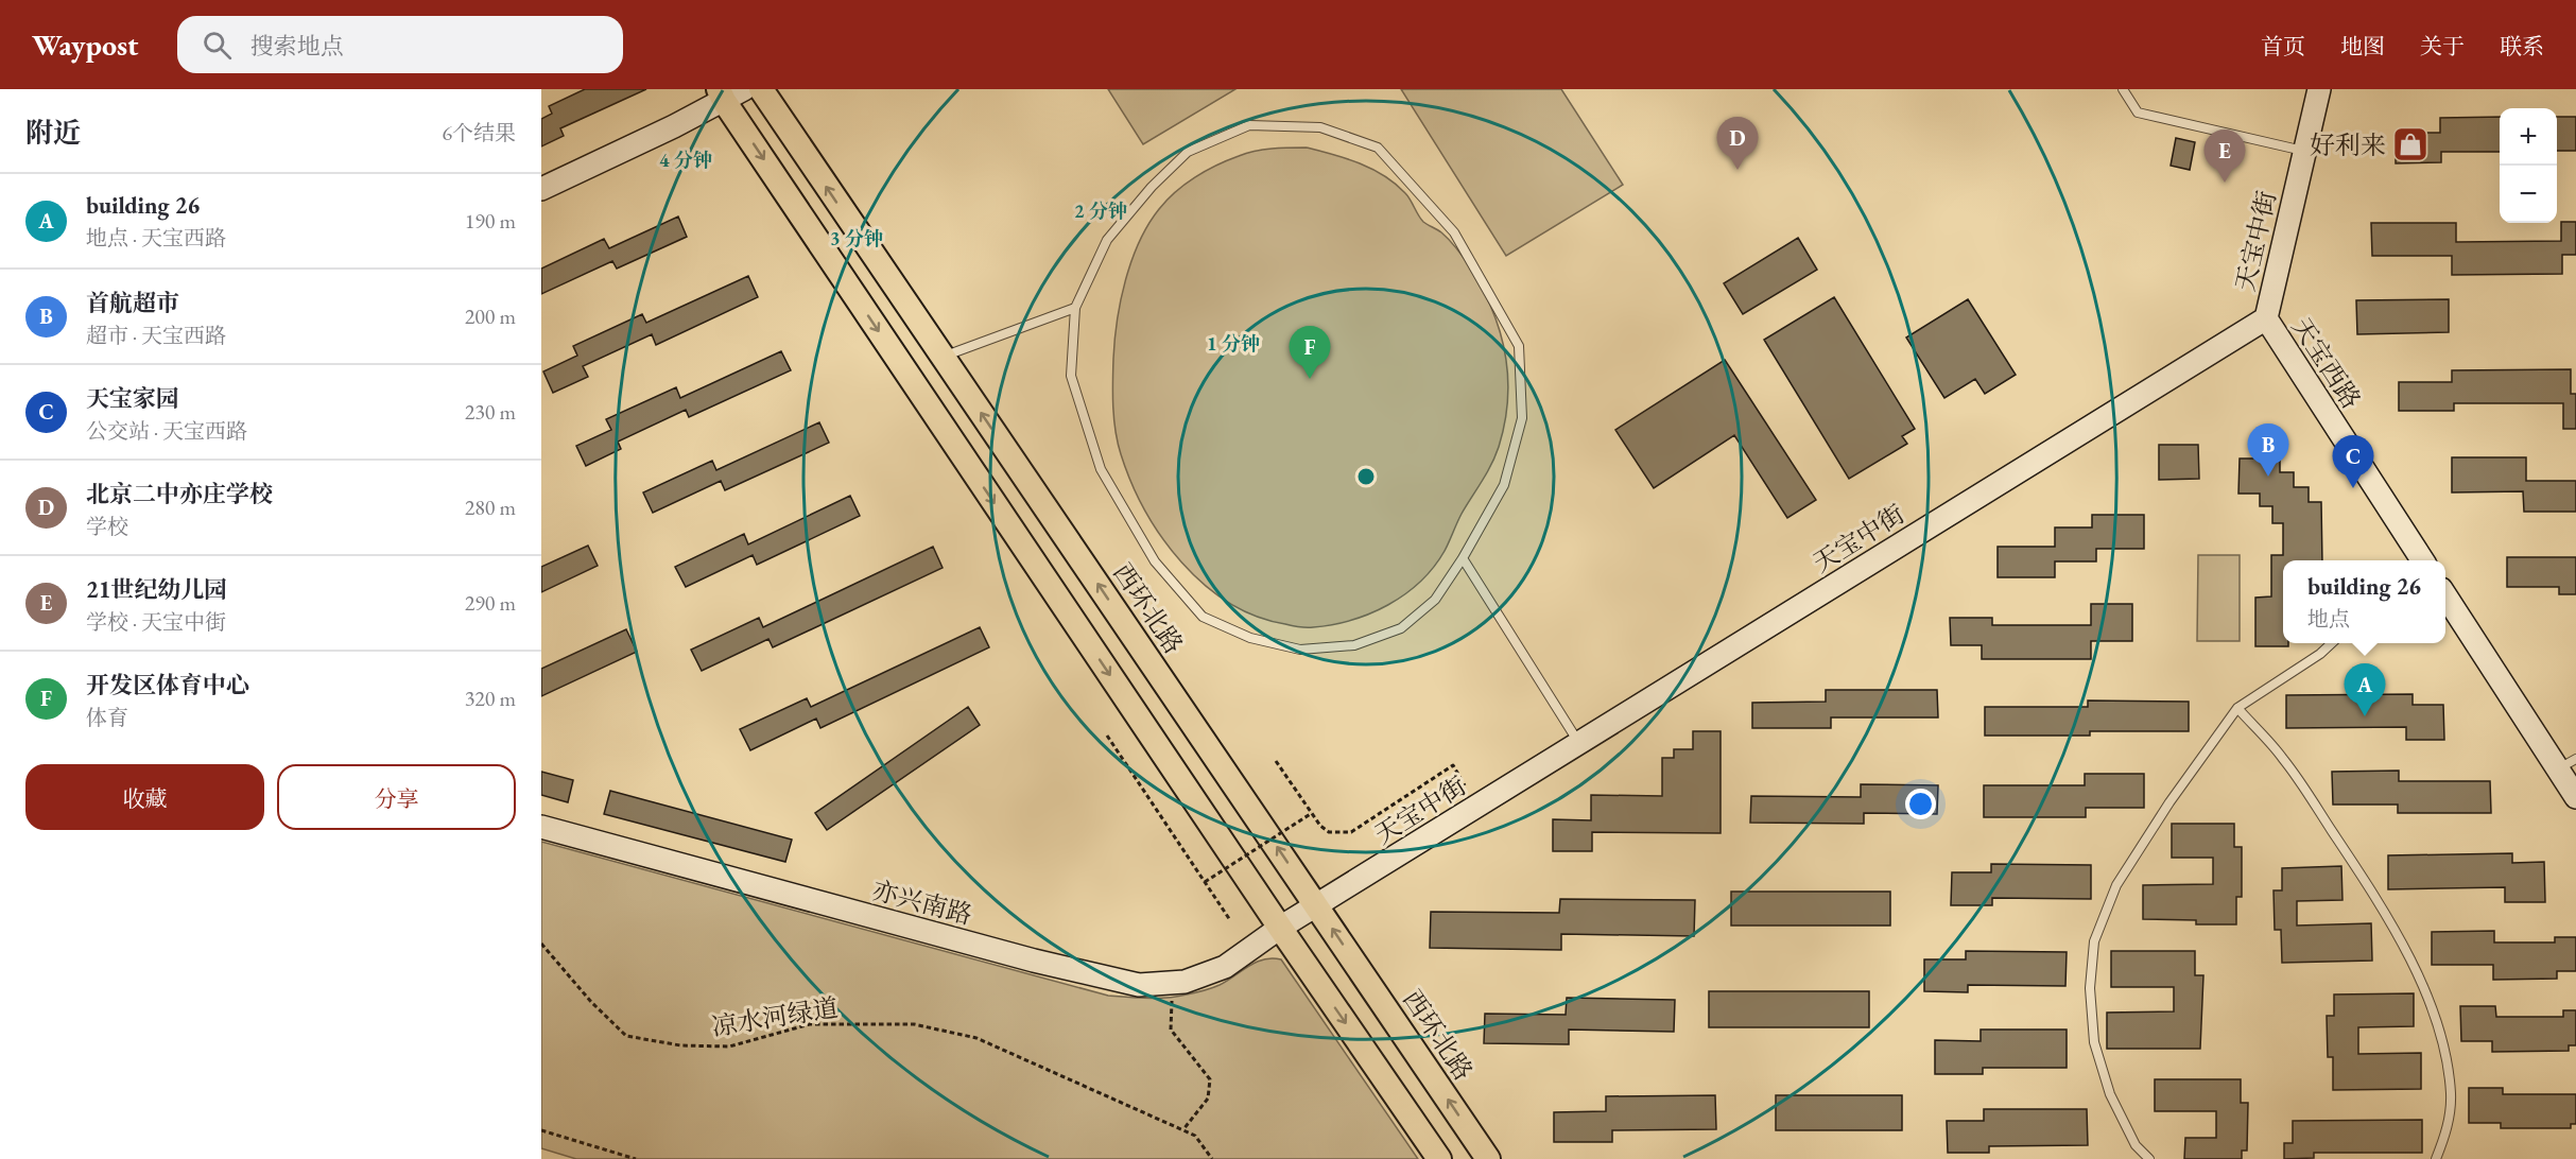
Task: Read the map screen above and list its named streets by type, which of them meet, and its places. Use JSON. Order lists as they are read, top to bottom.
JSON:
{
  "streets": {
    "main road": ["西环北路"],
    "street": ["天宝中街", "天宝西路", "亦兴南路"],
    "path": ["凉水河绿道"]
  },
  "crossings": [
    ["天宝中街", "天宝西路"],
    ["天宝中街", "西环北路"],
    ["天宝中街", "亦兴南路"]
  ],
  "places": {
    "shop": ["好利来"]
  },
  "page": {
    "header": "Waypost",
    "search": "搜索地点",
    "nav": [
      "首页",
      "地图",
      "关于",
      "联系"
    ],
    "heading": ["附近", "6个结果"],
    "map_buttons": ["+", "−"],
    "pins": [
      "D",
      "E",
      "F",
      "B",
      "C",
      "A"
    ],
    "list": [
      {
        "mark": "A",
        "name": "building 26",
        "note": "地点 · 天宝西路",
        "value": "190 m"
      },
      {
        "mark": "B",
        "name": "首航超市",
        "note": "超市 · 天宝西路",
        "value": "200 m"
      },
      {
        "mark": "C",
        "name": "天宝家园",
        "note": "公交站 · 天宝西路",
        "value": "230 m"
      },
      {
        "mark": "D",
        "name": "北京二中亦庄学校",
        "note": "学校",
        "value": "280 m"
      },
      {
        "mark": "E",
        "name": "21世纪幼儿园",
        "note": "学校 · 天宝中街",
        "value": "290 m"
      },
      {
        "mark": "F",
        "name": "开发区体育中心",
        "note": "体育",
        "value": "320 m"
      }
    ],
    "popup": ["building 26", "地点"],
    "buttons": ["收藏", "分享"]
  },
  "rings": [
    "4 分钟",
    "2 分钟",
    "3 分钟",
    "1 分钟"
  ]
}
